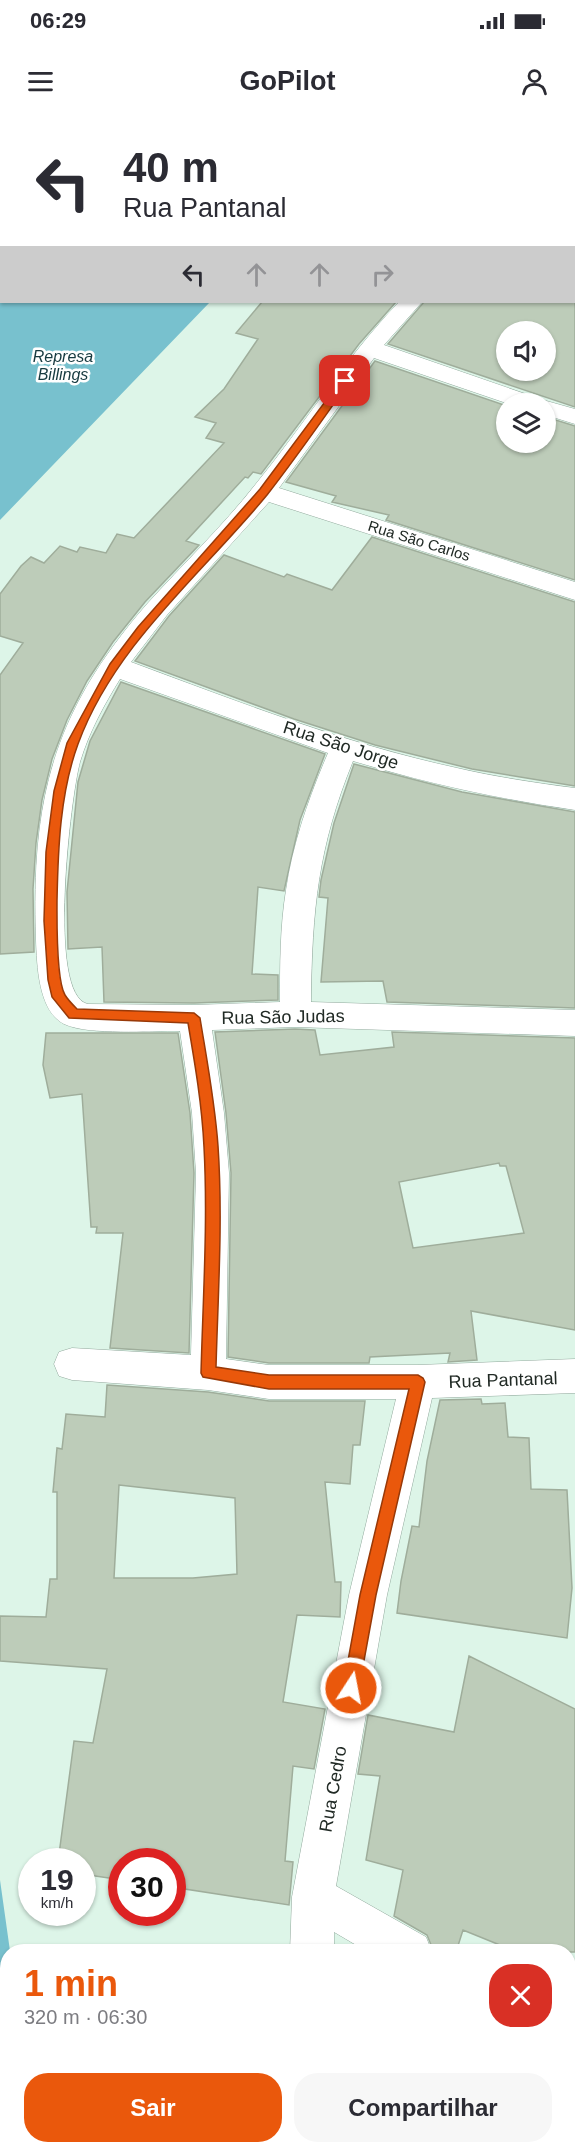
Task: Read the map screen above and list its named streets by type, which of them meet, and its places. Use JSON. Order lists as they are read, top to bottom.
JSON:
{
  "streets": {
    "street": [
      "Rua São Carlos",
      "Rua São Jorge",
      "Rua São Judas",
      "Rua Pantanal",
      "Rua Cedro"
    ]
  },
  "crossings": [
    ["Rua São Carlos", "Rua São Judas"],
    ["Rua São Jorge", "Rua São Judas"],
    ["Rua Pantanal", "Rua Cedro"]
  ],
  "water": ["Represa Billings"],
  "page": {
    "status": "06:29",
    "header": "GoPilot",
    "turn": ["40 m", "Rua Pantanal"],
    "speed": "19 km/h",
    "limit": "30",
    "heading": ["1 min", "320 m · 06:30"],
    "buttons": ["Sair", "Compartilhar"]
  }
}
